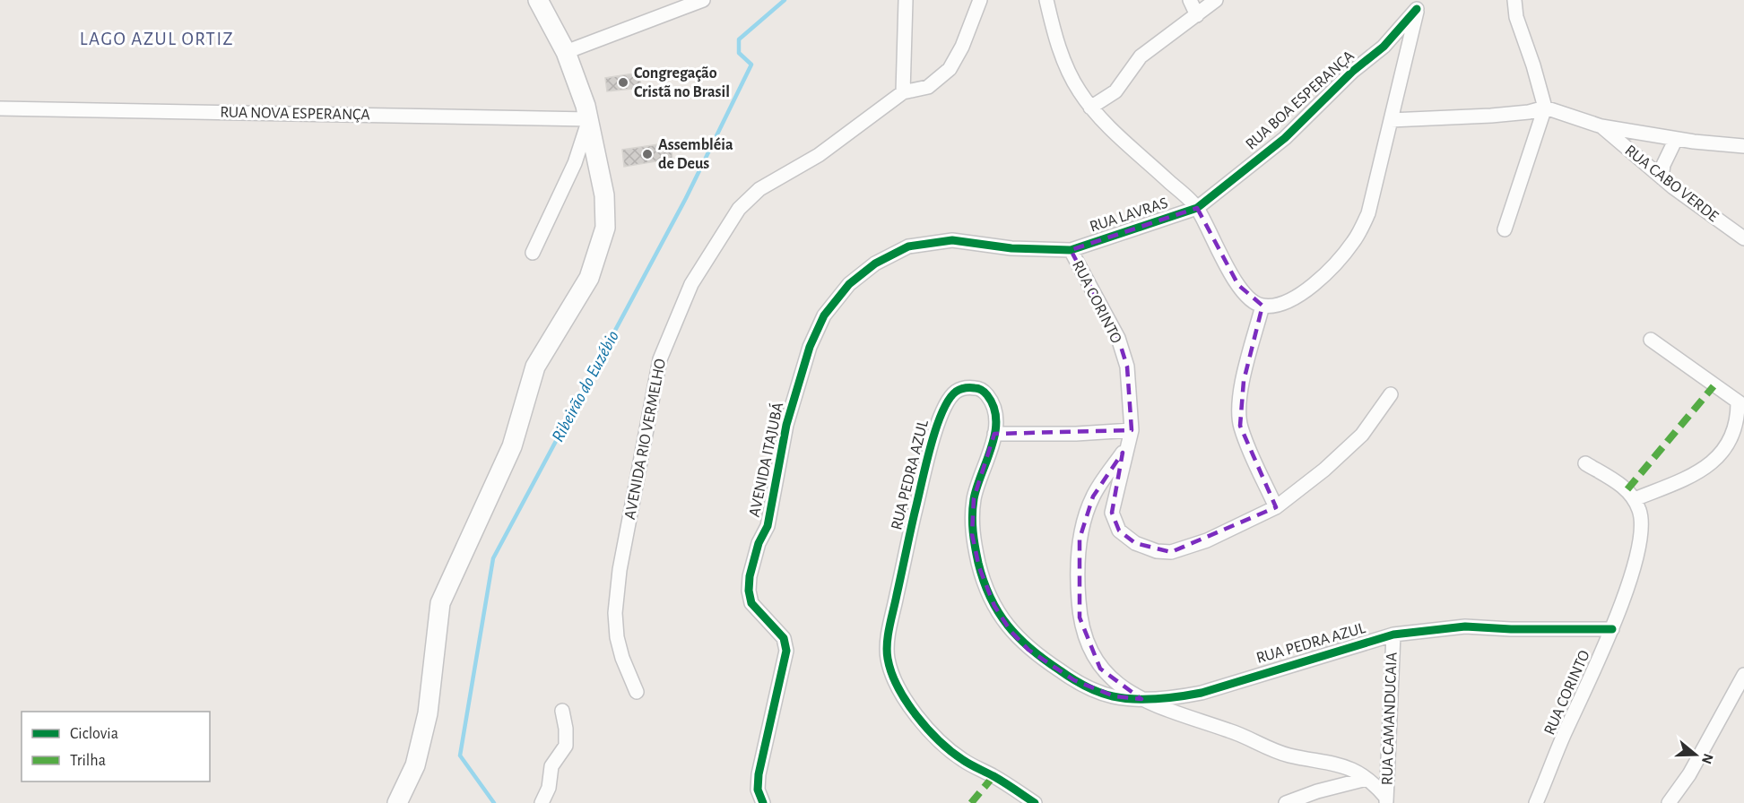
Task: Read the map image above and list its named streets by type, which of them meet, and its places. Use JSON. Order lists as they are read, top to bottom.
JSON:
{
  "streets": {
    "street": [
      "RUA BOA ESPERANÇA",
      "RUA NOVA ESPERANÇA",
      "RUA CABO VERDE",
      "RUA LAVRAS",
      "RUA CORINTO",
      "AVENIDA RIO VERMELHO",
      "AVENIDA ITAJUBÁ",
      "RUA PEDRA AZUL",
      "RUA CAMANDUCAIA"
    ]
  },
  "crossings": [
    ["RUA BOA ESPERANÇA", "RUA LAVRAS"],
    ["RUA LAVRAS", "RUA CORINTO"],
    ["RUA LAVRAS", "AVENIDA ITAJUBÁ"],
    ["RUA CORINTO", "AVENIDA ITAJUBÁ"],
    ["RUA CORINTO", "RUA PEDRA AZUL"],
    ["RUA PEDRA AZUL", "RUA CAMANDUCAIA"]
  ],
  "districts": ["LAGO AZUL ORTIZ"],
  "water": ["Ribeirão do Euzébio"],
  "places": ["Congregação Cristã no Brasil", "Assembléia de Deus"],
  "legend": ["Ciclovia", "Trilha"],
  "north": "right"
}
